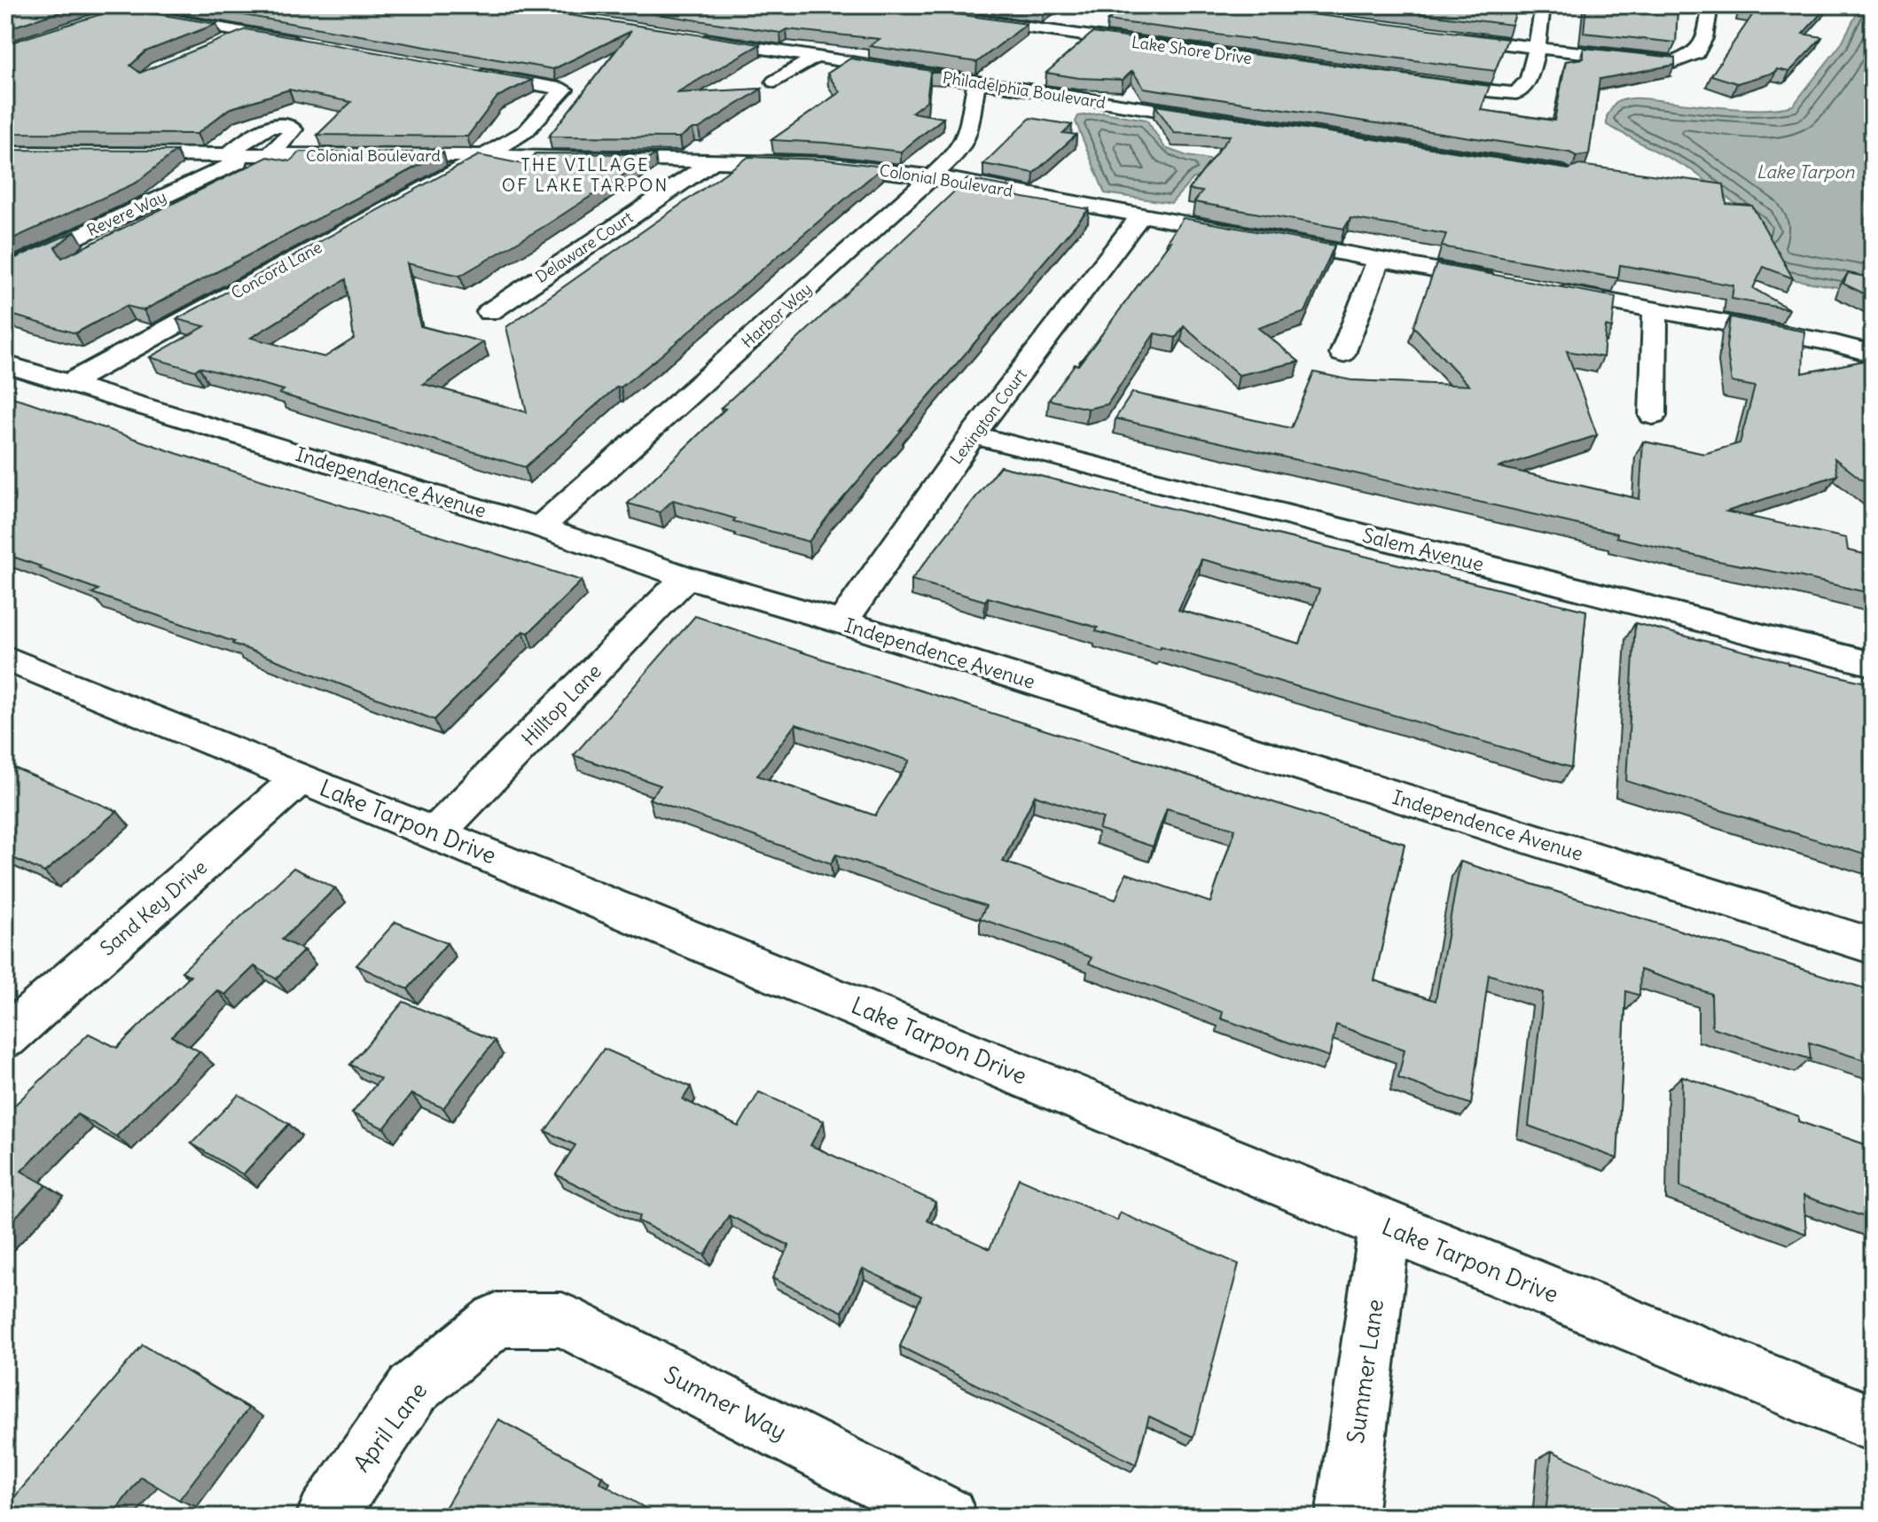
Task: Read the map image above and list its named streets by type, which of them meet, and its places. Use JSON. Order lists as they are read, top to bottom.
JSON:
{
  "streets": {
    "street": [
      "Lake Shore Drive",
      "Philadelphia Boulevard",
      "Colonial Boulevard",
      "Revere Way",
      "Delaware Court",
      "Concord Lane",
      "Harbor Way",
      "Lexington Court",
      "Independence Avenue",
      "Salem Avenue",
      "Hilltop Lane",
      "Lake Tarpon Drive",
      "Sand Key Drive",
      "Summer Lane",
      "Sumner Way",
      "April Lane"
    ]
  },
  "crossings": [
    ["Philadelphia Boulevard", "Harbor Way"],
    ["Colonial Boulevard", "Revere Way"],
    ["Colonial Boulevard", "Delaware Court"],
    ["Colonial Boulevard", "Concord Lane"],
    ["Colonial Boulevard", "Harbor Way"],
    ["Colonial Boulevard", "Lexington Court"],
    ["Concord Lane", "Independence Avenue"],
    ["Harbor Way", "Independence Avenue"],
    ["Lexington Court", "Independence Avenue"],
    ["Lexington Court", "Salem Avenue"],
    ["Independence Avenue", "Hilltop Lane"],
    ["Hilltop Lane", "Lake Tarpon Drive"],
    ["Lake Tarpon Drive", "Sand Key Drive"],
    ["Lake Tarpon Drive", "Summer Lane"],
    ["Sumner Way", "April Lane"]
  ],
  "districts": ["THE VILLAGE OF LAKE TARPON"],
  "water": ["Lake Tarpon"]
}
